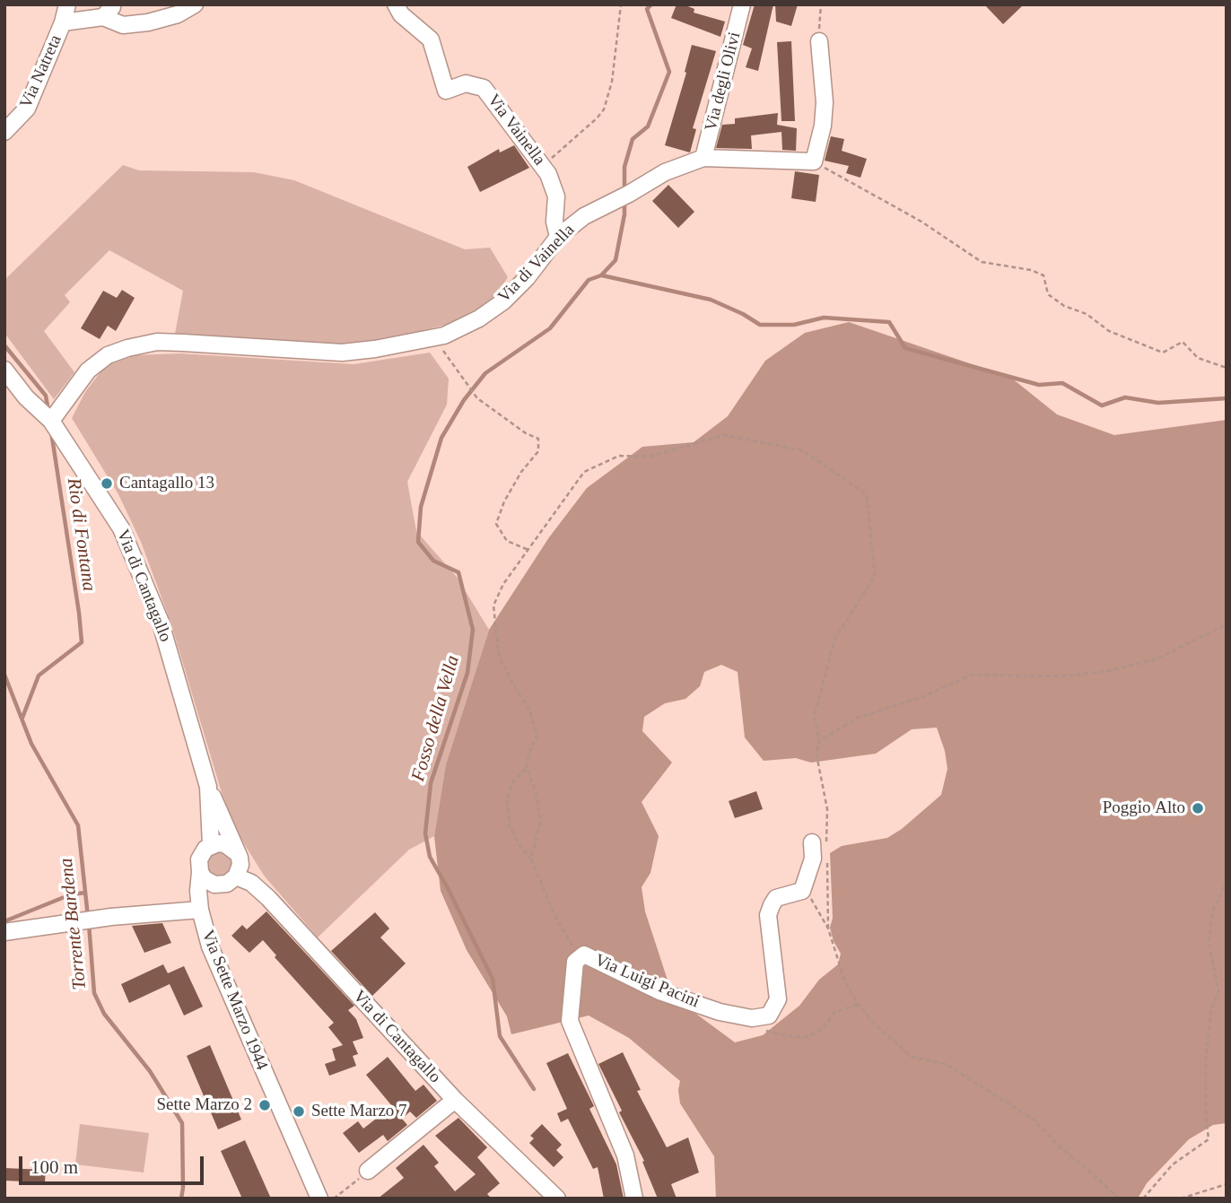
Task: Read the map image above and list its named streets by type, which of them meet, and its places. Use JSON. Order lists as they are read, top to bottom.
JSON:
{
  "streets": {
    "street": [
      "Via Natreta",
      "Via degli Olivi",
      "Via Vainella",
      "Via di Vainella",
      "Via di Cantagallo",
      "Via Luigi Pacini",
      "Via Sette Marzo 1944"
    ]
  },
  "crossings": [
    ["Via degli Olivi", "Via di Vainella"],
    ["Via Vainella", "Via di Vainella"],
    ["Via di Vainella", "Via di Cantagallo"],
    ["Via di Cantagallo", "Via Sette Marzo 1944"]
  ],
  "water": ["Rio di Fontana", "Fosso della Vella", "Torrente Bardena"],
  "places": [
    "Cantagallo 13",
    "Poggio Alto",
    "Sette Marzo 2",
    "Sette Marzo 7"
  ],
  "scale_bar": "100 m"
}
